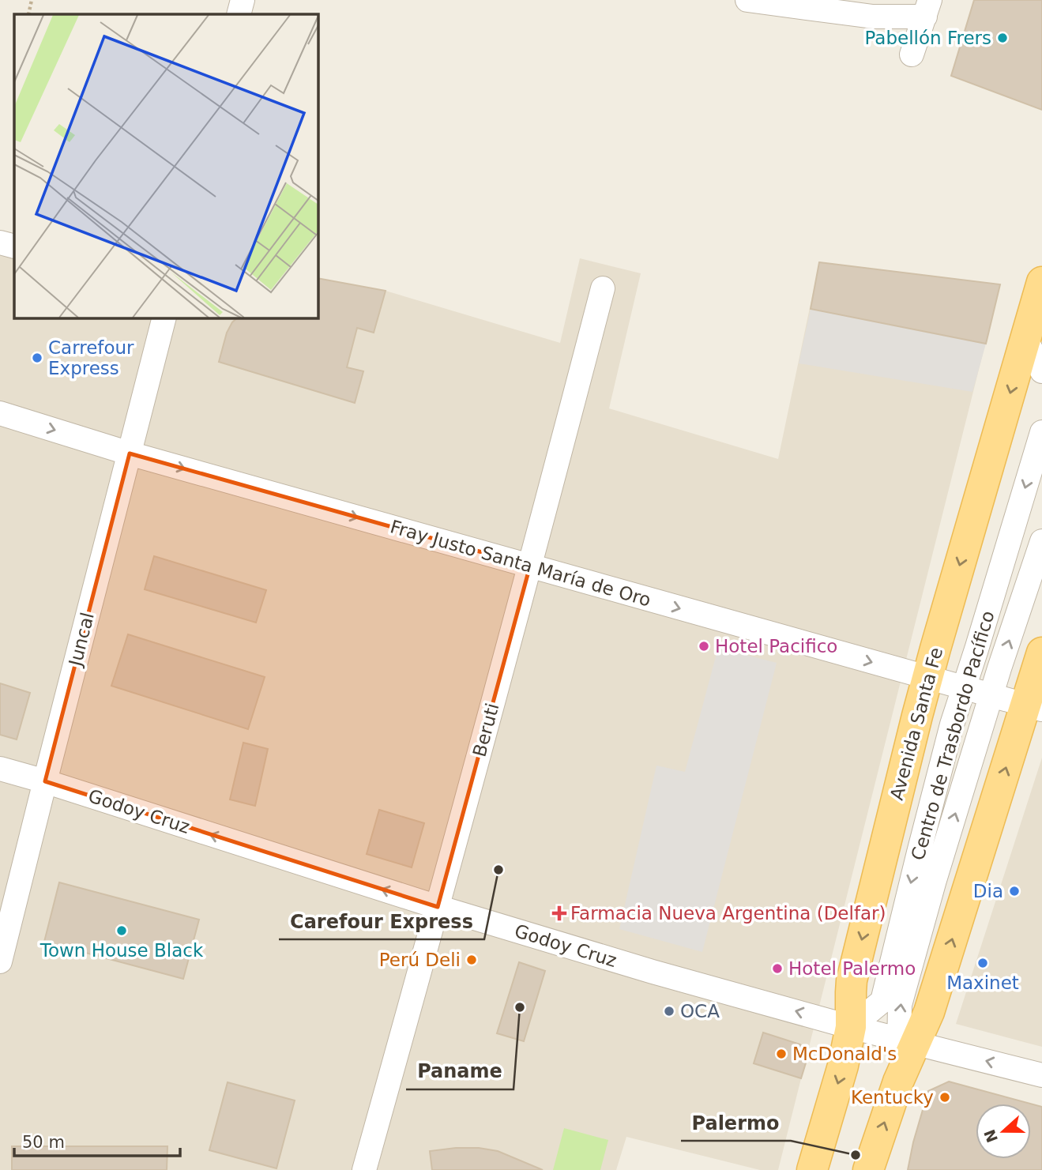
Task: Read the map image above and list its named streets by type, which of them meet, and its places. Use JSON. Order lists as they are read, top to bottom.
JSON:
{
  "streets": {
    "main road": ["Avenida Santa Fe"],
    "street": [
      "Fray Justo Santa María de Oro",
      "Juncal",
      "Beruti",
      "Centro de Trasbordo Pacífico",
      "Godoy Cruz"
    ]
  },
  "crossings": [
    ["Fray Justo Santa María de Oro", "Juncal"],
    ["Fray Justo Santa María de Oro", "Avenida Santa Fe"],
    ["Fray Justo Santa María de Oro", "Beruti"],
    ["Fray Justo Santa María de Oro", "Centro de Trasbordo Pacífico"],
    ["Juncal", "Godoy Cruz"],
    ["Avenida Santa Fe", "Centro de Trasbordo Pacífico"],
    ["Avenida Santa Fe", "Godoy Cruz"],
    ["Beruti", "Godoy Cruz"],
    ["Centro de Trasbordo Pacífico", "Godoy Cruz"]
  ],
  "one_way": ["Fray Justo Santa María de Oro", "Godoy Cruz"],
  "places": {
    "other": [
      "Pabellón Frers",
      "Carrefour Express",
      "Hotel Pacifico",
      "Carefour Express",
      "Dia",
      "Town House Black",
      "Perú Deli",
      "Maxinet",
      "Hotel Palermo",
      "Paname",
      "OCA",
      "McDonald's",
      "Kentucky",
      "Palermo"
    ],
    "health": ["Farmacia Nueva Argentina (Delfar)"]
  },
  "scale_bar": "50 m",
  "north": "left"
}
